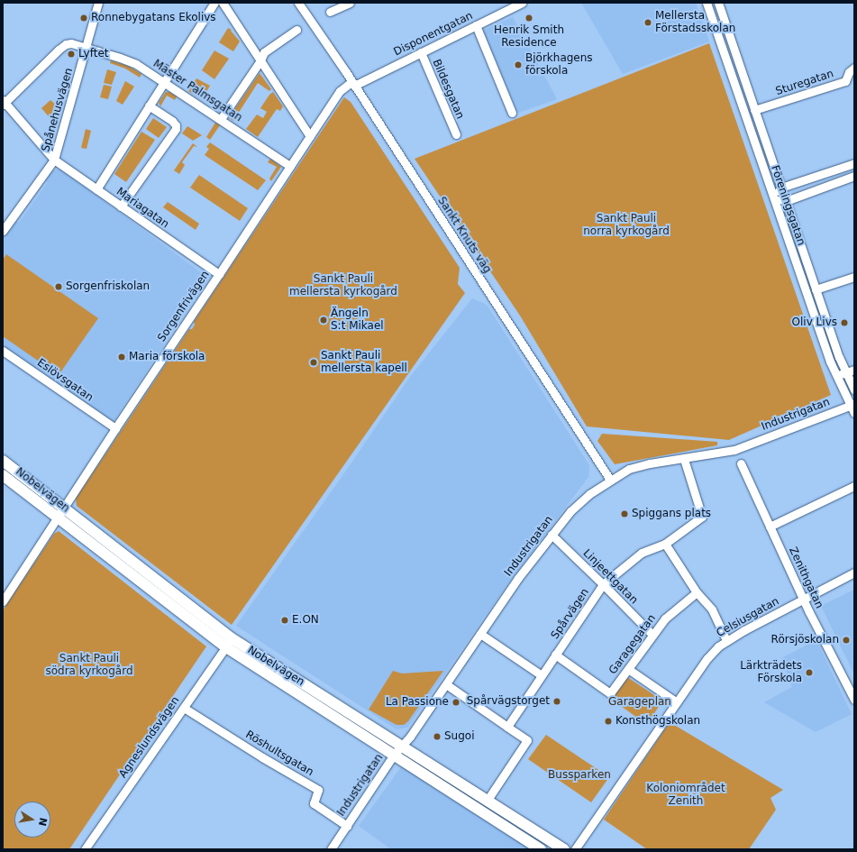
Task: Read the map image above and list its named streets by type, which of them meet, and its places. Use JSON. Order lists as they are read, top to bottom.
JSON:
{
  "streets": {
    "main road": ["Nobelvägen"],
    "street": [
      "Disponentgatan",
      "Sturegatan",
      "Bildesgatan",
      "Mäster Palmsgatan",
      "Spånehusvägen",
      "Föreningsgatan",
      "Mariagatan",
      "Sankt Knuts väg",
      "Sorgenfrivägen",
      "Eslövsgatan",
      "Industrigatan",
      "Linjeettgatan",
      "Zenithgatan",
      "Spårvägen",
      "Celsiusgatan",
      "Garagegatan",
      "Agneslundsvägen",
      "Röshultsgatan"
    ]
  },
  "crossings": [
    ["Disponentgatan", "Bildesgatan"],
    ["Disponentgatan", "Sankt Knuts väg"],
    ["Disponentgatan", "Sorgenfrivägen"],
    ["Sturegatan", "Föreningsgatan"],
    ["Mäster Palmsgatan", "Spånehusvägen"],
    ["Mäster Palmsgatan", "Mariagatan"],
    ["Mäster Palmsgatan", "Sorgenfrivägen"],
    ["Spånehusvägen", "Mariagatan"],
    ["Föreningsgatan", "Industrigatan"],
    ["Mariagatan", "Sorgenfrivägen"],
    ["Sankt Knuts väg", "Sorgenfrivägen"],
    ["Sankt Knuts väg", "Industrigatan"],
    ["Sorgenfrivägen", "Eslövsgatan"],
    ["Sorgenfrivägen", "Nobelvägen"],
    ["Industrigatan", "Nobelvägen"],
    ["Industrigatan", "Linjeettgatan"],
    ["Industrigatan", "Spårvägen"],
    ["Industrigatan", "Röshultsgatan"],
    ["Nobelvägen", "Agneslundsvägen"],
    ["Linjeettgatan", "Spårvägen"],
    ["Linjeettgatan", "Garagegatan"],
    ["Zenithgatan", "Celsiusgatan"],
    ["Spårvägen", "Garagegatan"],
    ["Agneslundsvägen", "Röshultsgatan"]
  ],
  "parks": [
    "Sankt Pauli norra kyrkogård",
    "Sankt Pauli mellersta kyrkogård",
    "Sankt Pauli södra kyrkogård",
    "Garageplan",
    "Bussparken",
    "Koloniområdet Zenith"
  ],
  "places": [
    "Ronnebygatans Ekolivs",
    "Henrik Smith Residence",
    "Mellersta Förstadsskolan",
    "Lyftet",
    "Björkhagens förskola",
    "Sorgenfriskolan",
    "Ängeln S:t Mikael",
    "Oliv Livs",
    "Maria förskola",
    "Sankt Pauli mellersta kapell",
    "Spiggans plats",
    "E.ON",
    "Rörsjöskolan",
    "Lärkträdets Förskola",
    "Spårvägstorget",
    "La Passione",
    "Konsthögskolan",
    "Sugoi"
  ],
  "north": "right"
}
